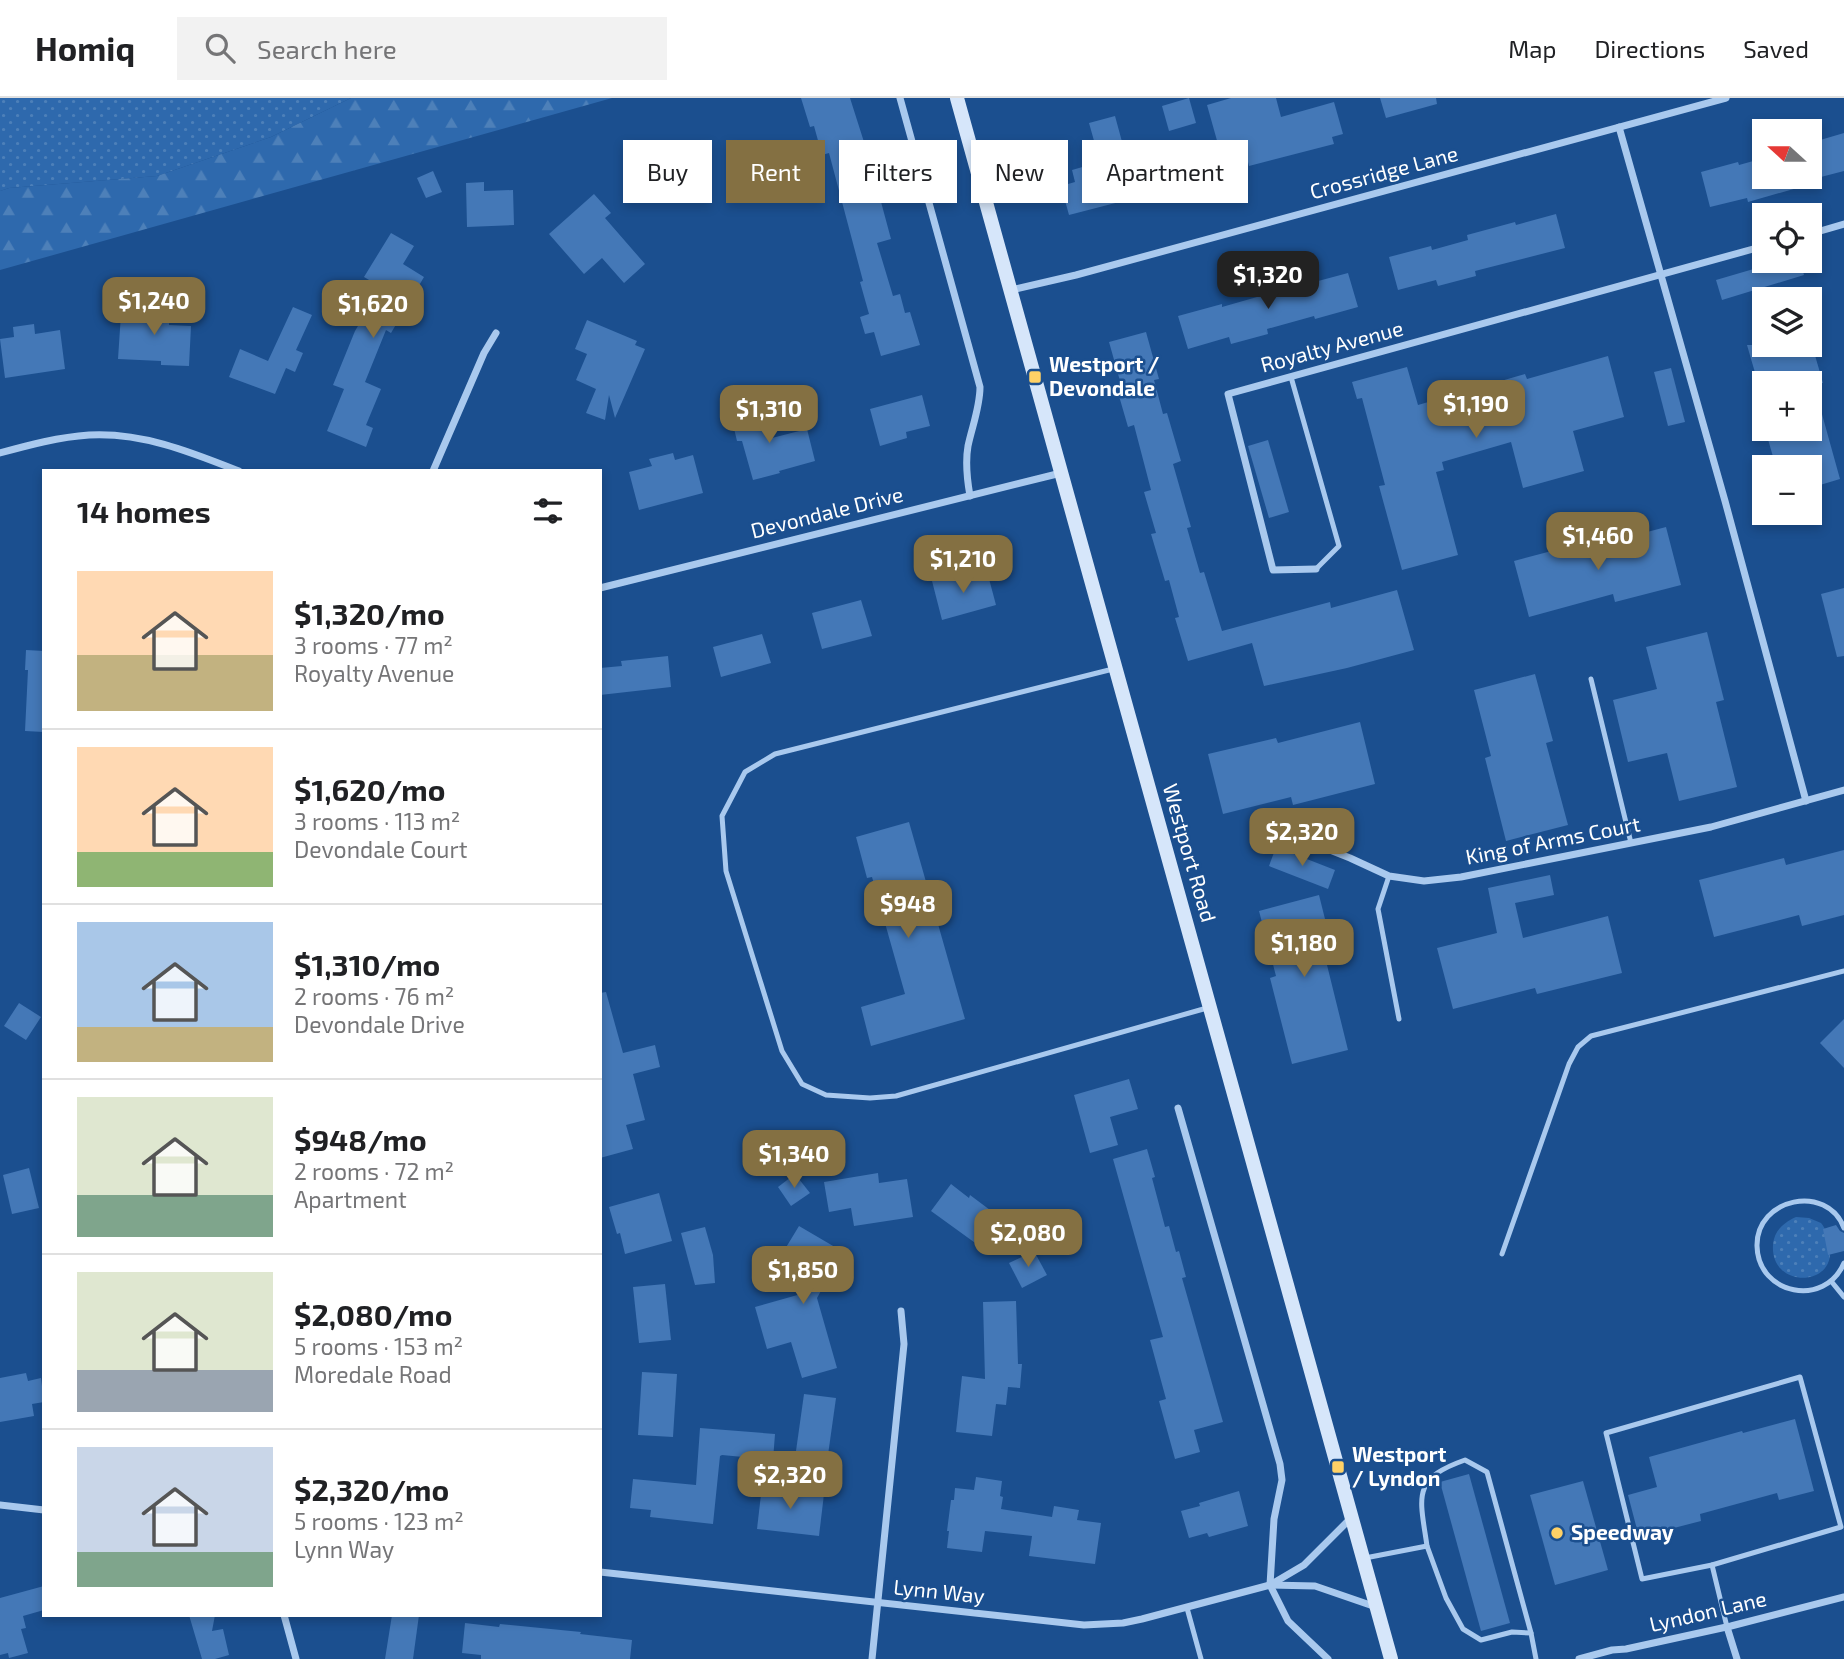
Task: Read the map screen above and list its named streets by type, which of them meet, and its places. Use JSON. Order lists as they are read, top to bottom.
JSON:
{
  "streets": {
    "main road": ["Westport Road"],
    "street": [
      "Crossridge Lane",
      "Royalty Avenue",
      "Devondale Drive",
      "King of Arms Court",
      "Lynn Way",
      "Lyndon Lane"
    ]
  },
  "crossings": [
    ["Crossridge Lane", "Westport Road"],
    ["Devondale Drive", "Westport Road"],
    ["Westport Road", "Lynn Way"]
  ],
  "places": {
    "transit": ["Westport / Devondale", "Westport / Lyndon"],
    "other": ["Speedway"]
  },
  "north": "left",
  "page": {
    "header": "Homiq",
    "search": "Search here",
    "nav": ["Map", "Directions", "Saved"],
    "map_buttons": ["+", "−"],
    "chip": [
      "Buy",
      "Rent",
      "Filters",
      "New",
      "Apartment"
    ],
    "price": [
      "$1,320",
      "$1,240",
      "$1,620",
      "$1,190",
      "$1,310",
      "$1,460",
      "$1,210",
      "$2,320",
      "$948",
      "$1,180",
      "$1,340",
      "$2,080",
      "$1,850",
      "$2,320"
    ],
    "heading": "14 homes",
    "list": [
      {
        "name": "$1,320/mo",
        "note": "3 rooms · 77 m² · Royalty Avenue"
      },
      {
        "name": "$1,620/mo",
        "note": "3 rooms · 113 m² · Devondale Court"
      },
      {
        "name": "$1,310/mo",
        "note": "2 rooms · 76 m² · Devondale Drive"
      },
      {
        "name": "$948/mo",
        "note": "2 rooms · 72 m² · Apartment"
      },
      {
        "name": "$2,080/mo",
        "note": "5 rooms · 153 m² · Moredale Road"
      },
      {
        "name": "$2,320/mo",
        "note": "5 rooms · 123 m² · Lynn Way"
      }
    ]
  }
}
